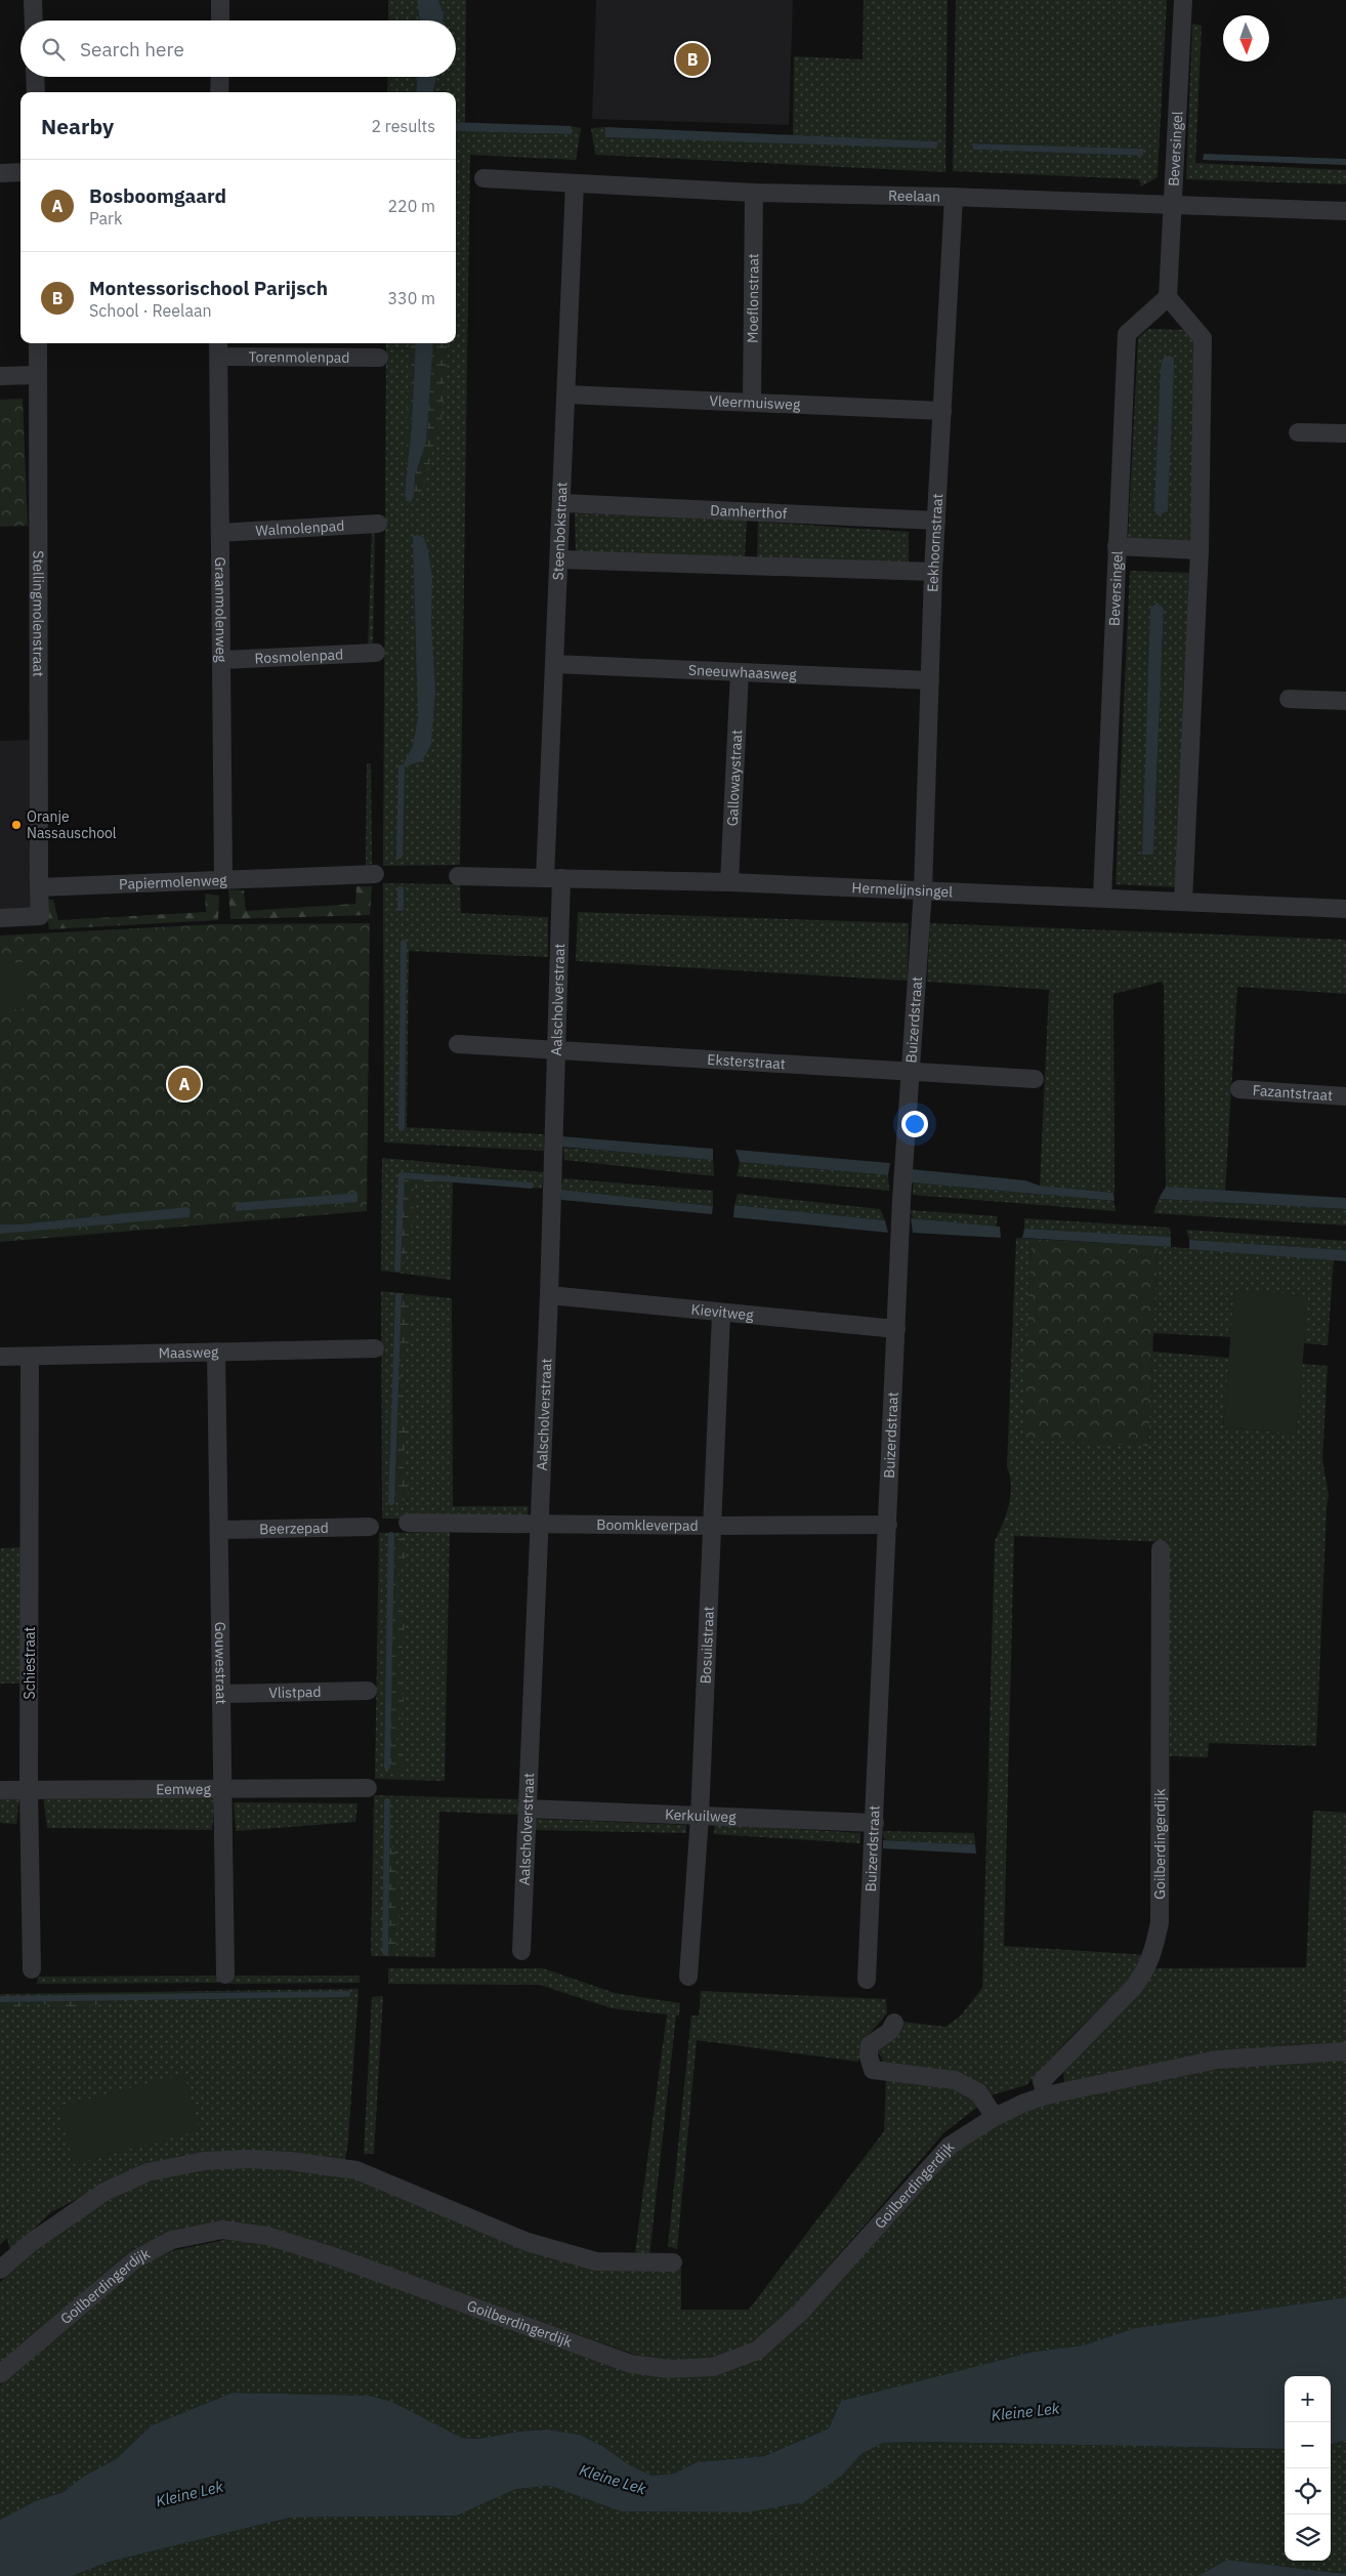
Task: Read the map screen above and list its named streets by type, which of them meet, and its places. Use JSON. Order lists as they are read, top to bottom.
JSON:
{
  "streets": {
    "street": [
      "Beversingel",
      "Reelaan",
      "Moeflonstraat",
      "Torenmolenpad",
      "Vleermuisweg",
      "Damherthof",
      "Walmolenpad",
      "Steenbokstraat",
      "Eekhoornstraat",
      "Graanmolenweg",
      "Stellingmolenstraat",
      "Rosmolenpad",
      "Sneeuwhaasweg",
      "Gallowaystraat",
      "Papiermolenweg",
      "Hermelijnsingel",
      "Aalscholverstraat",
      "Buizerdstraat",
      "Eksterstraat",
      "Fazantstraat",
      "Kievitweg",
      "Maasweg",
      "Boomkleverpad",
      "Beerzepad",
      "Bosuilstraat",
      "Schiestraat",
      "Gouwestraat",
      "Vlistpad",
      "Eemweg",
      "Kerkuilweg",
      "Goilberdingerdijk"
    ]
  },
  "crossings": [
    ["Beversingel", "Reelaan"],
    ["Beversingel", "Hermelijnsingel"],
    ["Reelaan", "Moeflonstraat"],
    ["Reelaan", "Steenbokstraat"],
    ["Reelaan", "Eekhoornstraat"],
    ["Moeflonstraat", "Vleermuisweg"],
    ["Torenmolenpad", "Graanmolenweg"],
    ["Vleermuisweg", "Steenbokstraat"],
    ["Vleermuisweg", "Eekhoornstraat"],
    ["Damherthof", "Steenbokstraat"],
    ["Damherthof", "Eekhoornstraat"],
    ["Walmolenpad", "Graanmolenweg"],
    ["Steenbokstraat", "Sneeuwhaasweg"],
    ["Steenbokstraat", "Hermelijnsingel"],
    ["Steenbokstraat", "Aalscholverstraat"],
    ["Eekhoornstraat", "Sneeuwhaasweg"],
    ["Eekhoornstraat", "Hermelijnsingel"],
    ["Eekhoornstraat", "Buizerdstraat"],
    ["Graanmolenweg", "Rosmolenpad"],
    ["Graanmolenweg", "Papiermolenweg"],
    ["Stellingmolenstraat", "Papiermolenweg"],
    ["Sneeuwhaasweg", "Gallowaystraat"],
    ["Gallowaystraat", "Hermelijnsingel"],
    ["Hermelijnsingel", "Aalscholverstraat"],
    ["Hermelijnsingel", "Buizerdstraat"],
    ["Aalscholverstraat", "Eksterstraat"],
    ["Aalscholverstraat", "Kievitweg"],
    ["Aalscholverstraat", "Boomkleverpad"],
    ["Aalscholverstraat", "Kerkuilweg"],
    ["Buizerdstraat", "Eksterstraat"],
    ["Buizerdstraat", "Kievitweg"],
    ["Buizerdstraat", "Boomkleverpad"],
    ["Buizerdstraat", "Kerkuilweg"],
    ["Kievitweg", "Bosuilstraat"],
    ["Maasweg", "Schiestraat"],
    ["Maasweg", "Gouwestraat"],
    ["Boomkleverpad", "Bosuilstraat"],
    ["Beerzepad", "Gouwestraat"],
    ["Bosuilstraat", "Kerkuilweg"],
    ["Schiestraat", "Eemweg"],
    ["Gouwestraat", "Vlistpad"],
    ["Gouwestraat", "Eemweg"]
  ],
  "water": ["Kleine Lek"],
  "places": ["Oranje Nassauschool"],
  "north": "bottom",
  "page": {
    "search": "Search here",
    "pins": ["B", "A"],
    "heading": ["Nearby", "2 results"],
    "list": [
      {
        "mark": "A",
        "name": "Bosboomgaard",
        "note": "Park",
        "value": "220 m"
      },
      {
        "mark": "B",
        "name": "Montessorischool Parijsch",
        "note": "School · Reelaan",
        "value": "330 m"
      }
    ],
    "map_buttons": ["+", "−"]
  }
}
